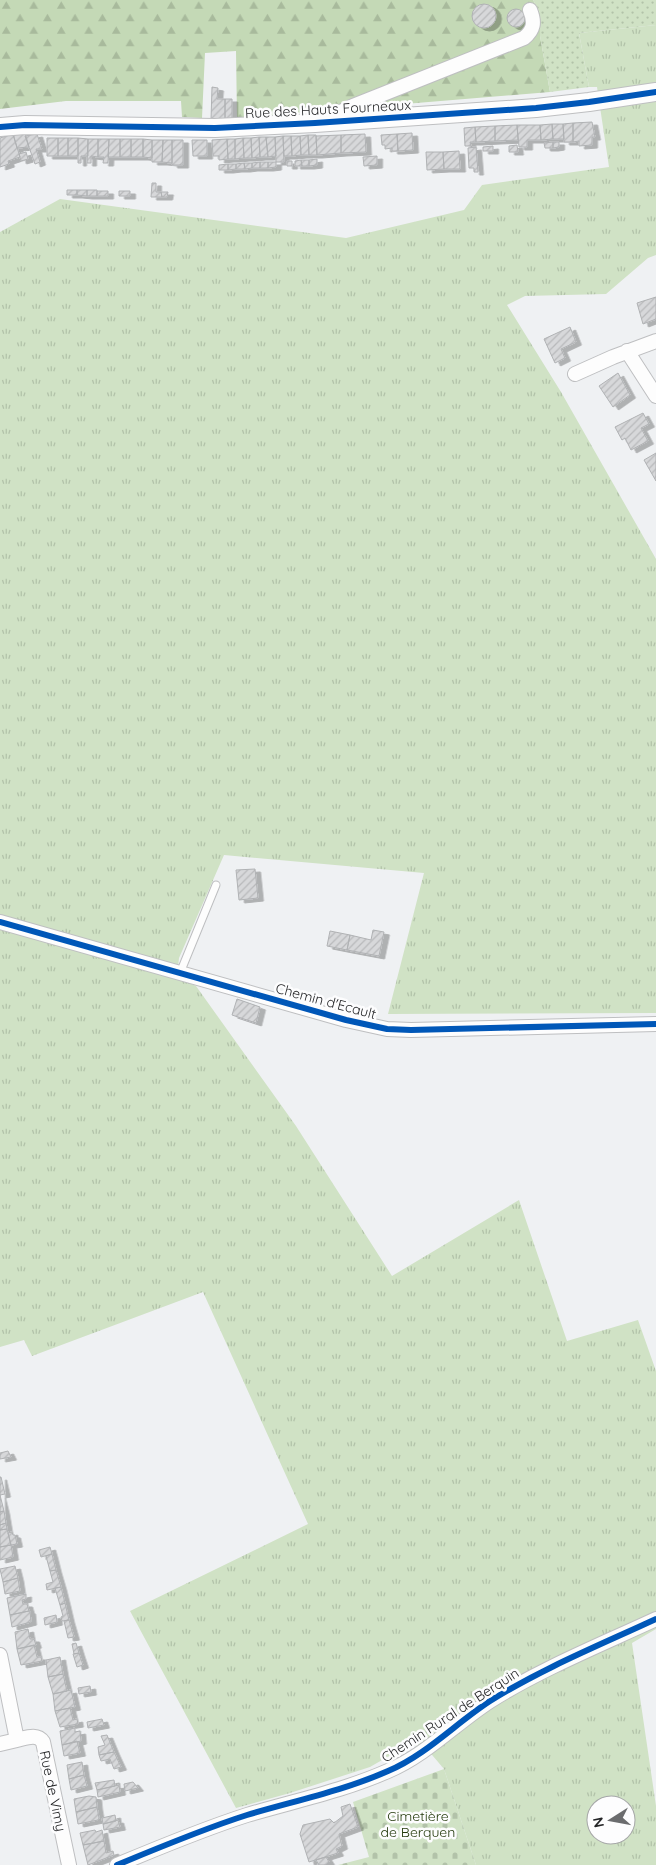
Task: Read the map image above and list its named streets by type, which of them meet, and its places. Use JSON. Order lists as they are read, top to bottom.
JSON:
{
  "streets": {
    "street": [
      "Rue des Hauts Fourneaux",
      "Chemin d'Ecault",
      "Chemin Rural de Berquin",
      "Rue de Vimy"
    ]
  },
  "parks": ["Cimetière de Berquen"],
  "north": "left"
}
